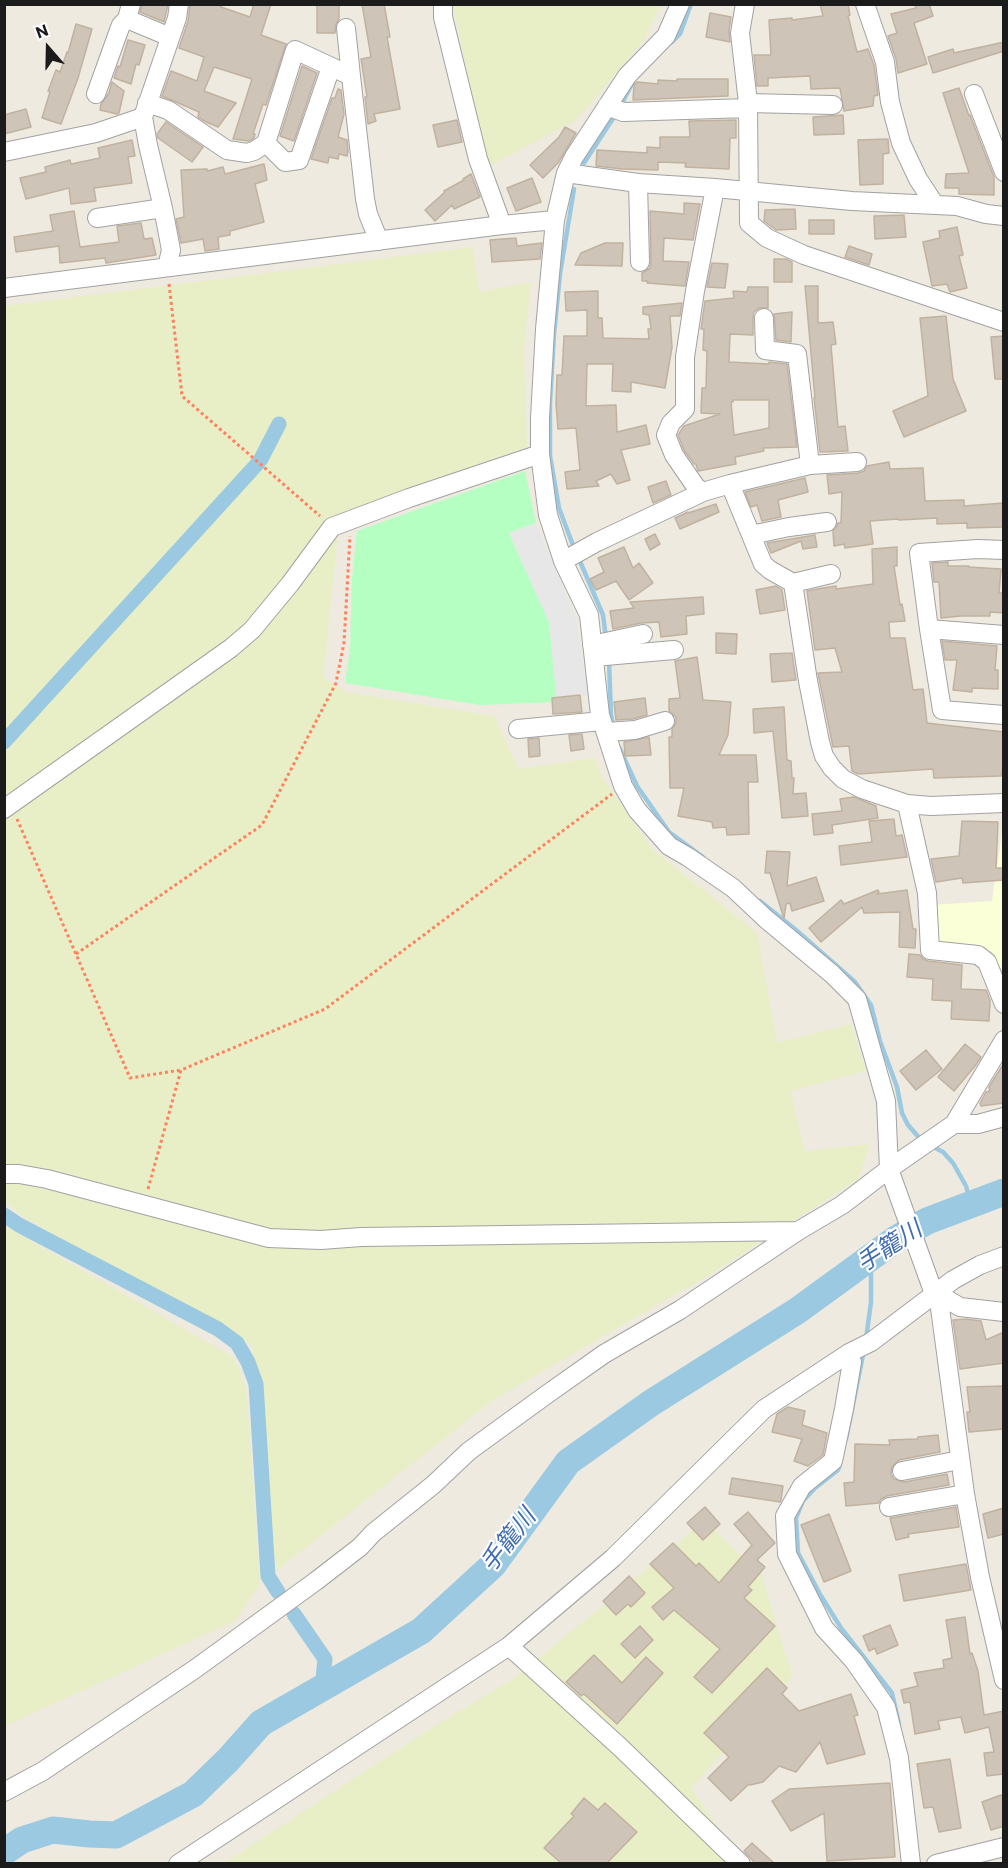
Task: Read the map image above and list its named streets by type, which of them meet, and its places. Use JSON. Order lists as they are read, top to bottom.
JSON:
{
  "water": ["手籠川"],
  "north": "top"
}
